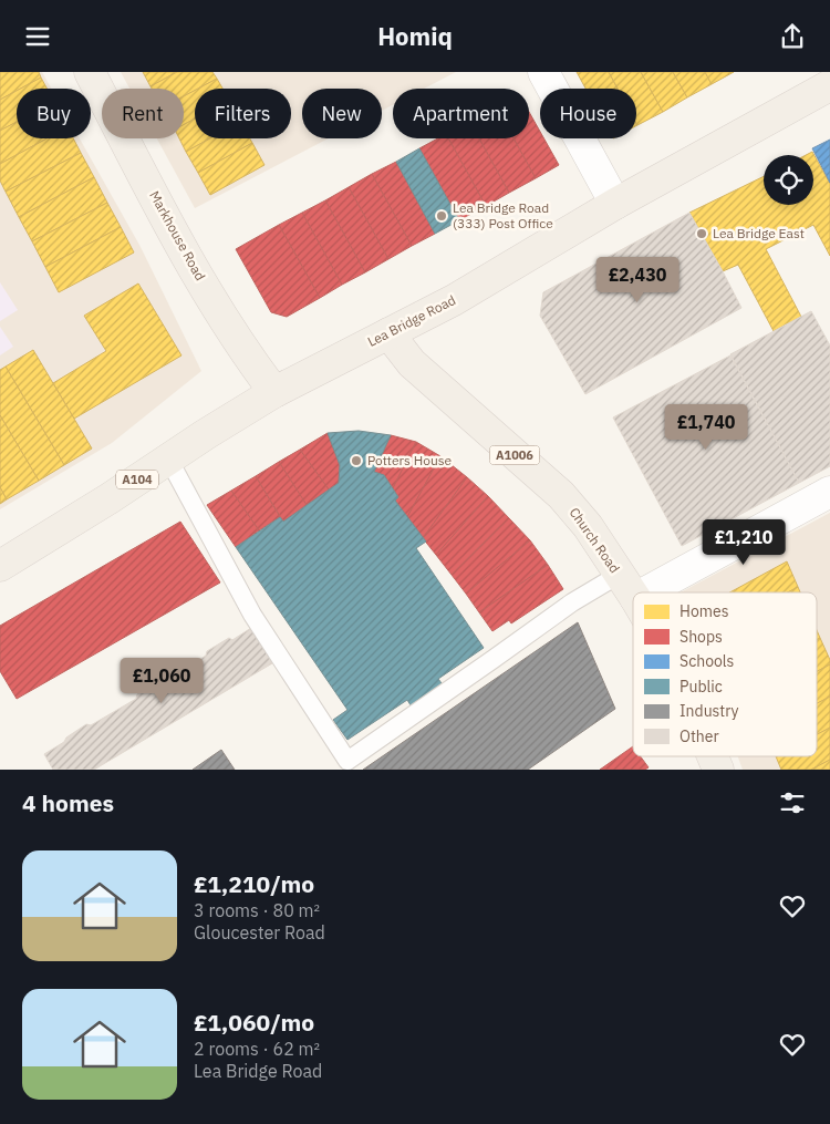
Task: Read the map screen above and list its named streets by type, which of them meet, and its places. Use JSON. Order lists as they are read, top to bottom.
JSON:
{
  "streets": {
    "main road": [
      "Markhouse Road",
      "Lea Bridge Road",
      "A1006",
      "A104",
      "Church Road"
    ]
  },
  "crossings": [
    ["Markhouse Road", "Lea Bridge Road"],
    ["Lea Bridge Road", "Church Road"]
  ],
  "places": ["Lea Bridge Road (333) Post Office", "Lea Bridge East", "Potters House"],
  "legend": [
    "Homes",
    "Shops",
    "Schools",
    "Public",
    "Industry",
    "Other"
  ],
  "page": {
    "header": "Homiq",
    "chip": [
      "Buy",
      "Rent",
      "Filters",
      "New",
      "Apartment",
      "House"
    ],
    "price": [
      "£2,430",
      "£1,740",
      "£1,210",
      "£1,060"
    ],
    "heading": "4 homes",
    "list": [
      {
        "name": "£1,210/mo",
        "note": "3 rooms · 80 m² · Gloucester Road"
      },
      {
        "name": "£1,060/mo",
        "note": "2 rooms · 62 m² · Lea Bridge Road"
      }
    ]
  }
}
